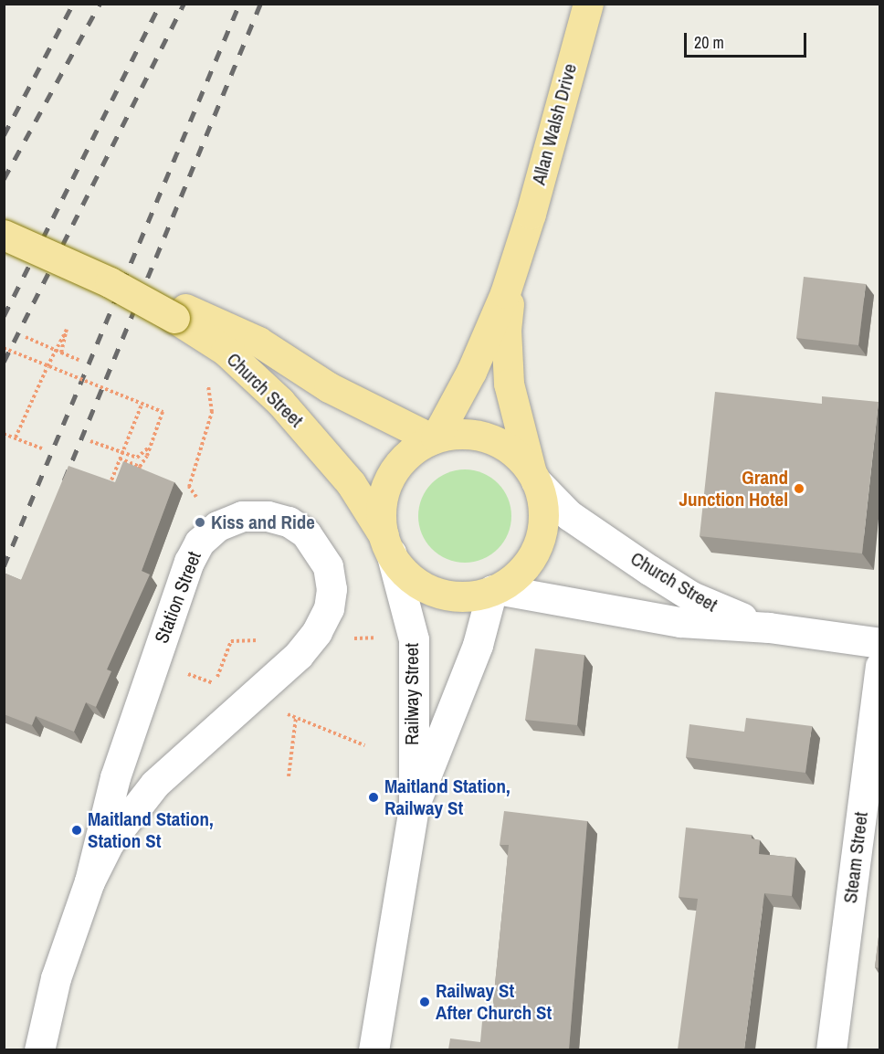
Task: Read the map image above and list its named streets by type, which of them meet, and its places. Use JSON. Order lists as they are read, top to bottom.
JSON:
{
  "streets": {
    "main road": ["Allan Walsh Drive", "Church Street"],
    "street": ["Station Street", "Railway Street", "Steam Street"]
  },
  "crossings": [
    ["Allan Walsh Drive", "Church Street"],
    ["Allan Walsh Drive", "Railway Street"],
    ["Church Street", "Railway Street"]
  ],
  "places": [
    "Grand Junction Hotel",
    "Kiss and Ride",
    "Maitland Station, Railway St",
    "Maitland Station, Station St",
    "Railway St After Church St"
  ],
  "scale_bar": "20 m"
}
